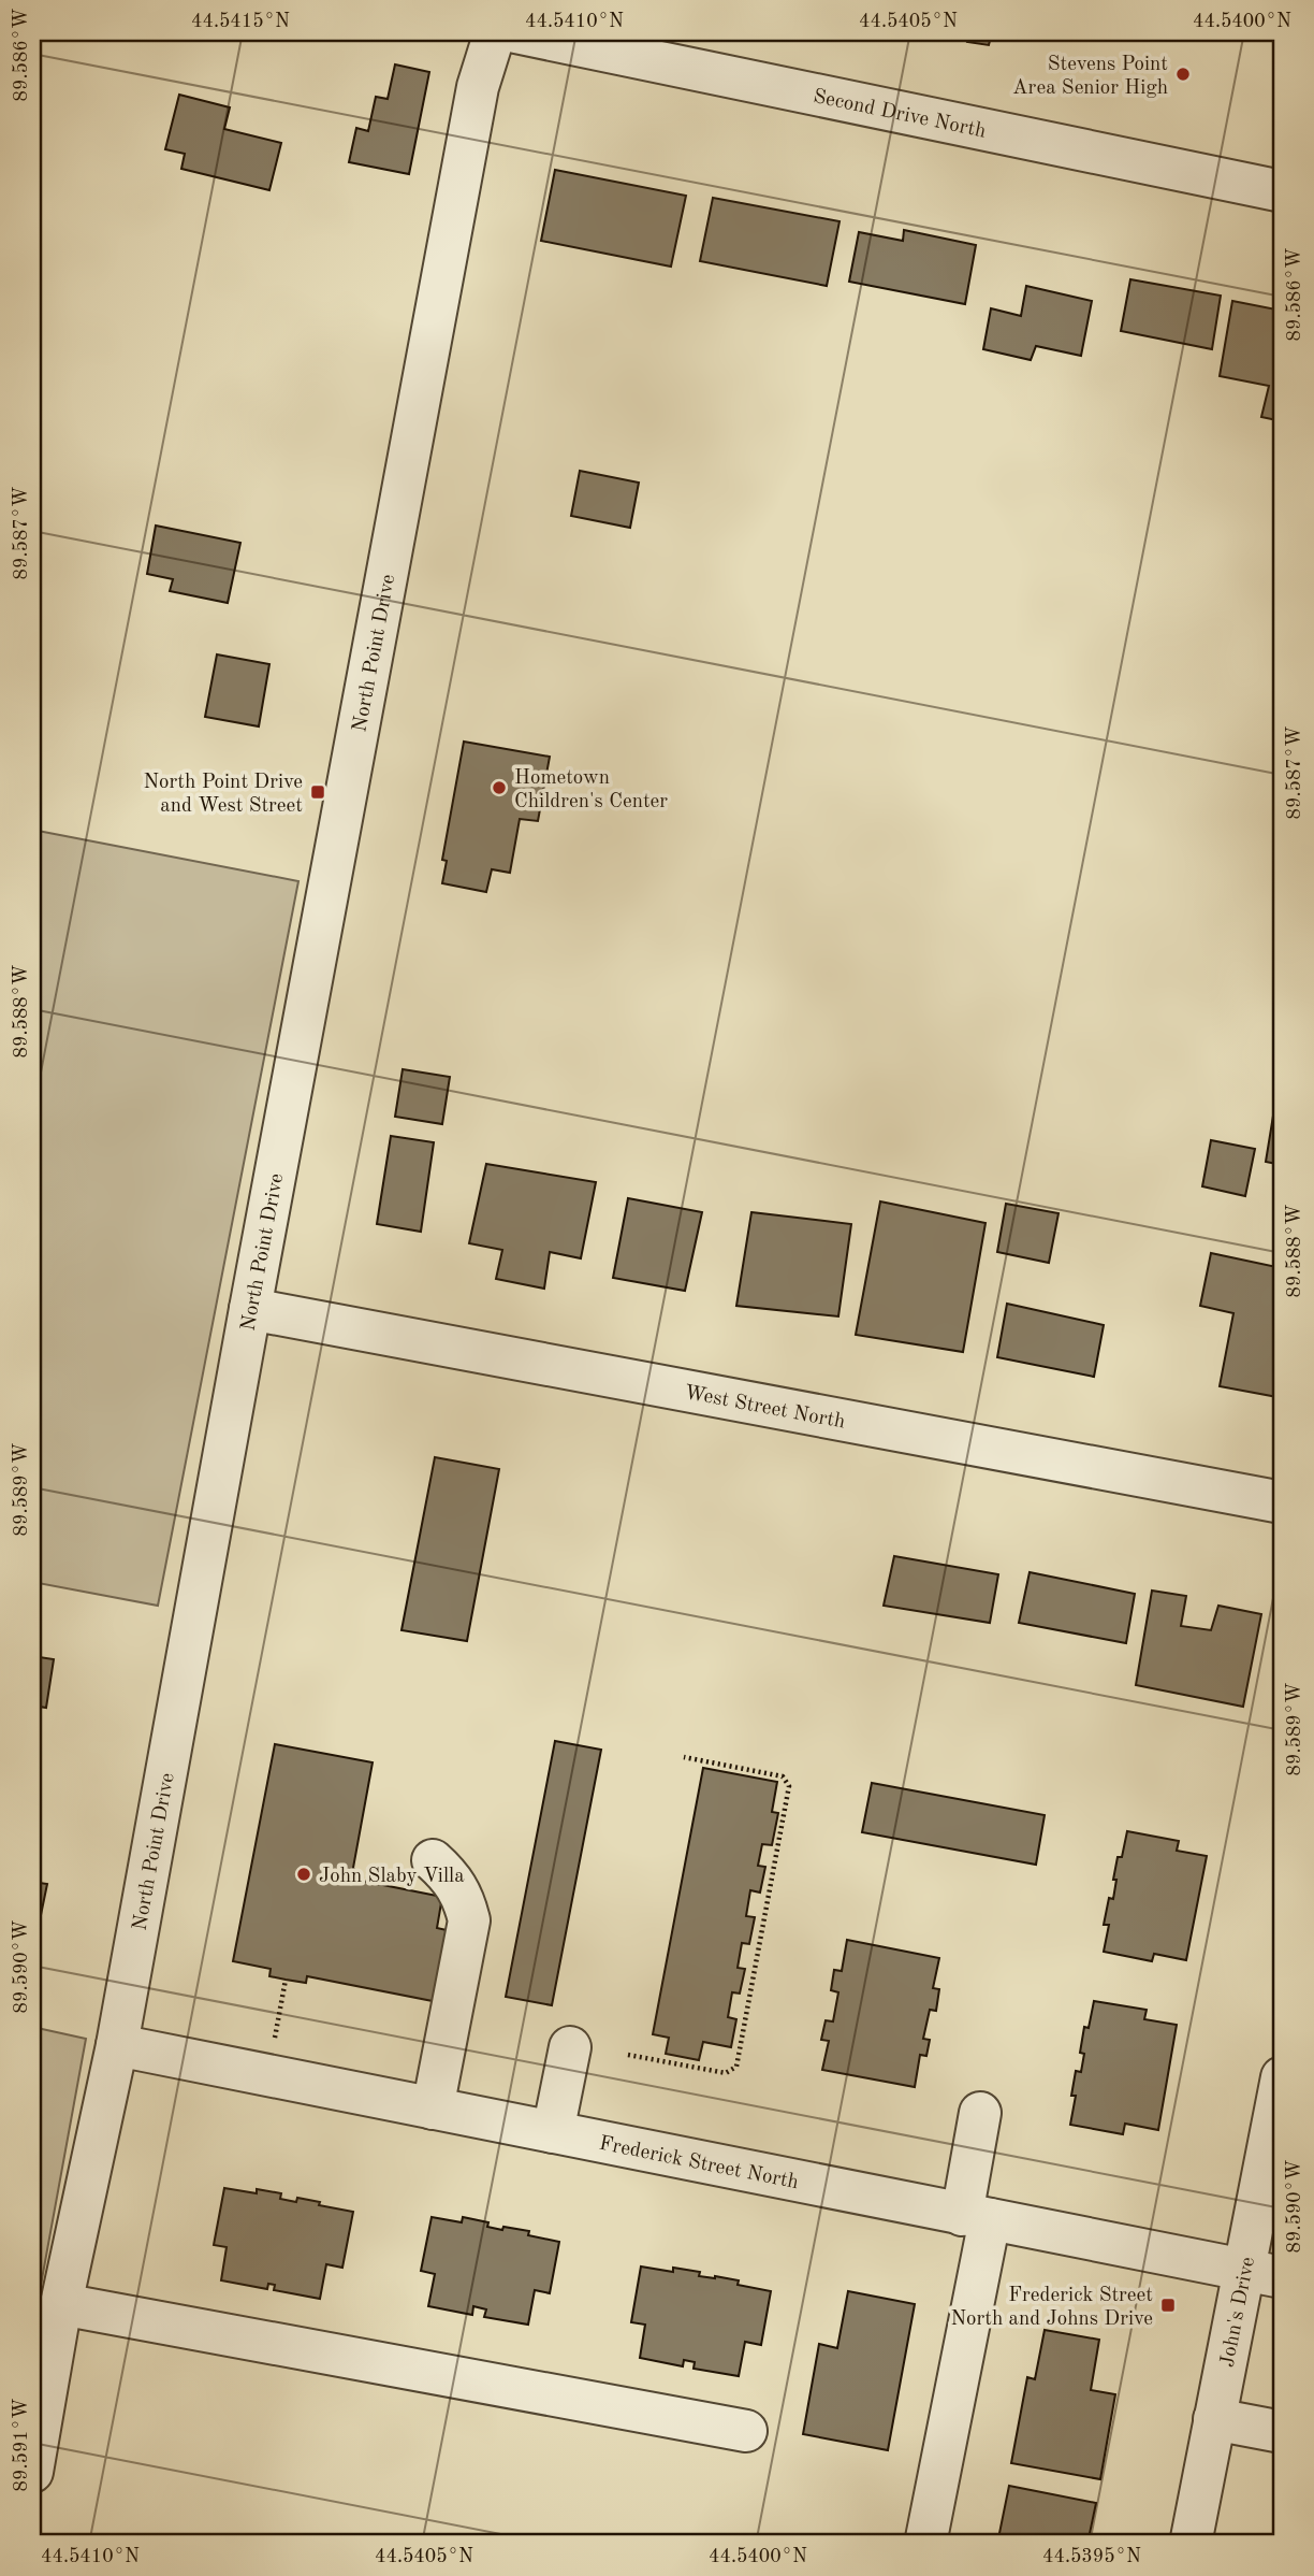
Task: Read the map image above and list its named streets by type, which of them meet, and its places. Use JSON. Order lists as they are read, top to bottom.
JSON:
{
  "streets": {
    "street": [
      "Second Drive North",
      "North Point Drive",
      "West Street North",
      "Frederick Street North",
      "John's Drive"
    ]
  },
  "crossings": [
    ["North Point Drive", "West Street North"],
    ["North Point Drive", "Frederick Street North"],
    ["Frederick Street North", "John's Drive"]
  ],
  "places": {
    "other": ["Stevens Point Area Senior High", "Hometown Children's Center", "John Slaby Villa"],
    "transit": ["North Point Drive and West Street", "Frederick Street North and Johns Drive"]
  },
  "coordinates": [
    "44.5415°N",
    "44.5410°N",
    "44.5405°N",
    "44.5400°N",
    "89.586°W",
    "89.587°W",
    "89.588°W",
    "89.589°W",
    "89.590°W",
    "89.591°W",
    "44.5395°N"
  ]
}
